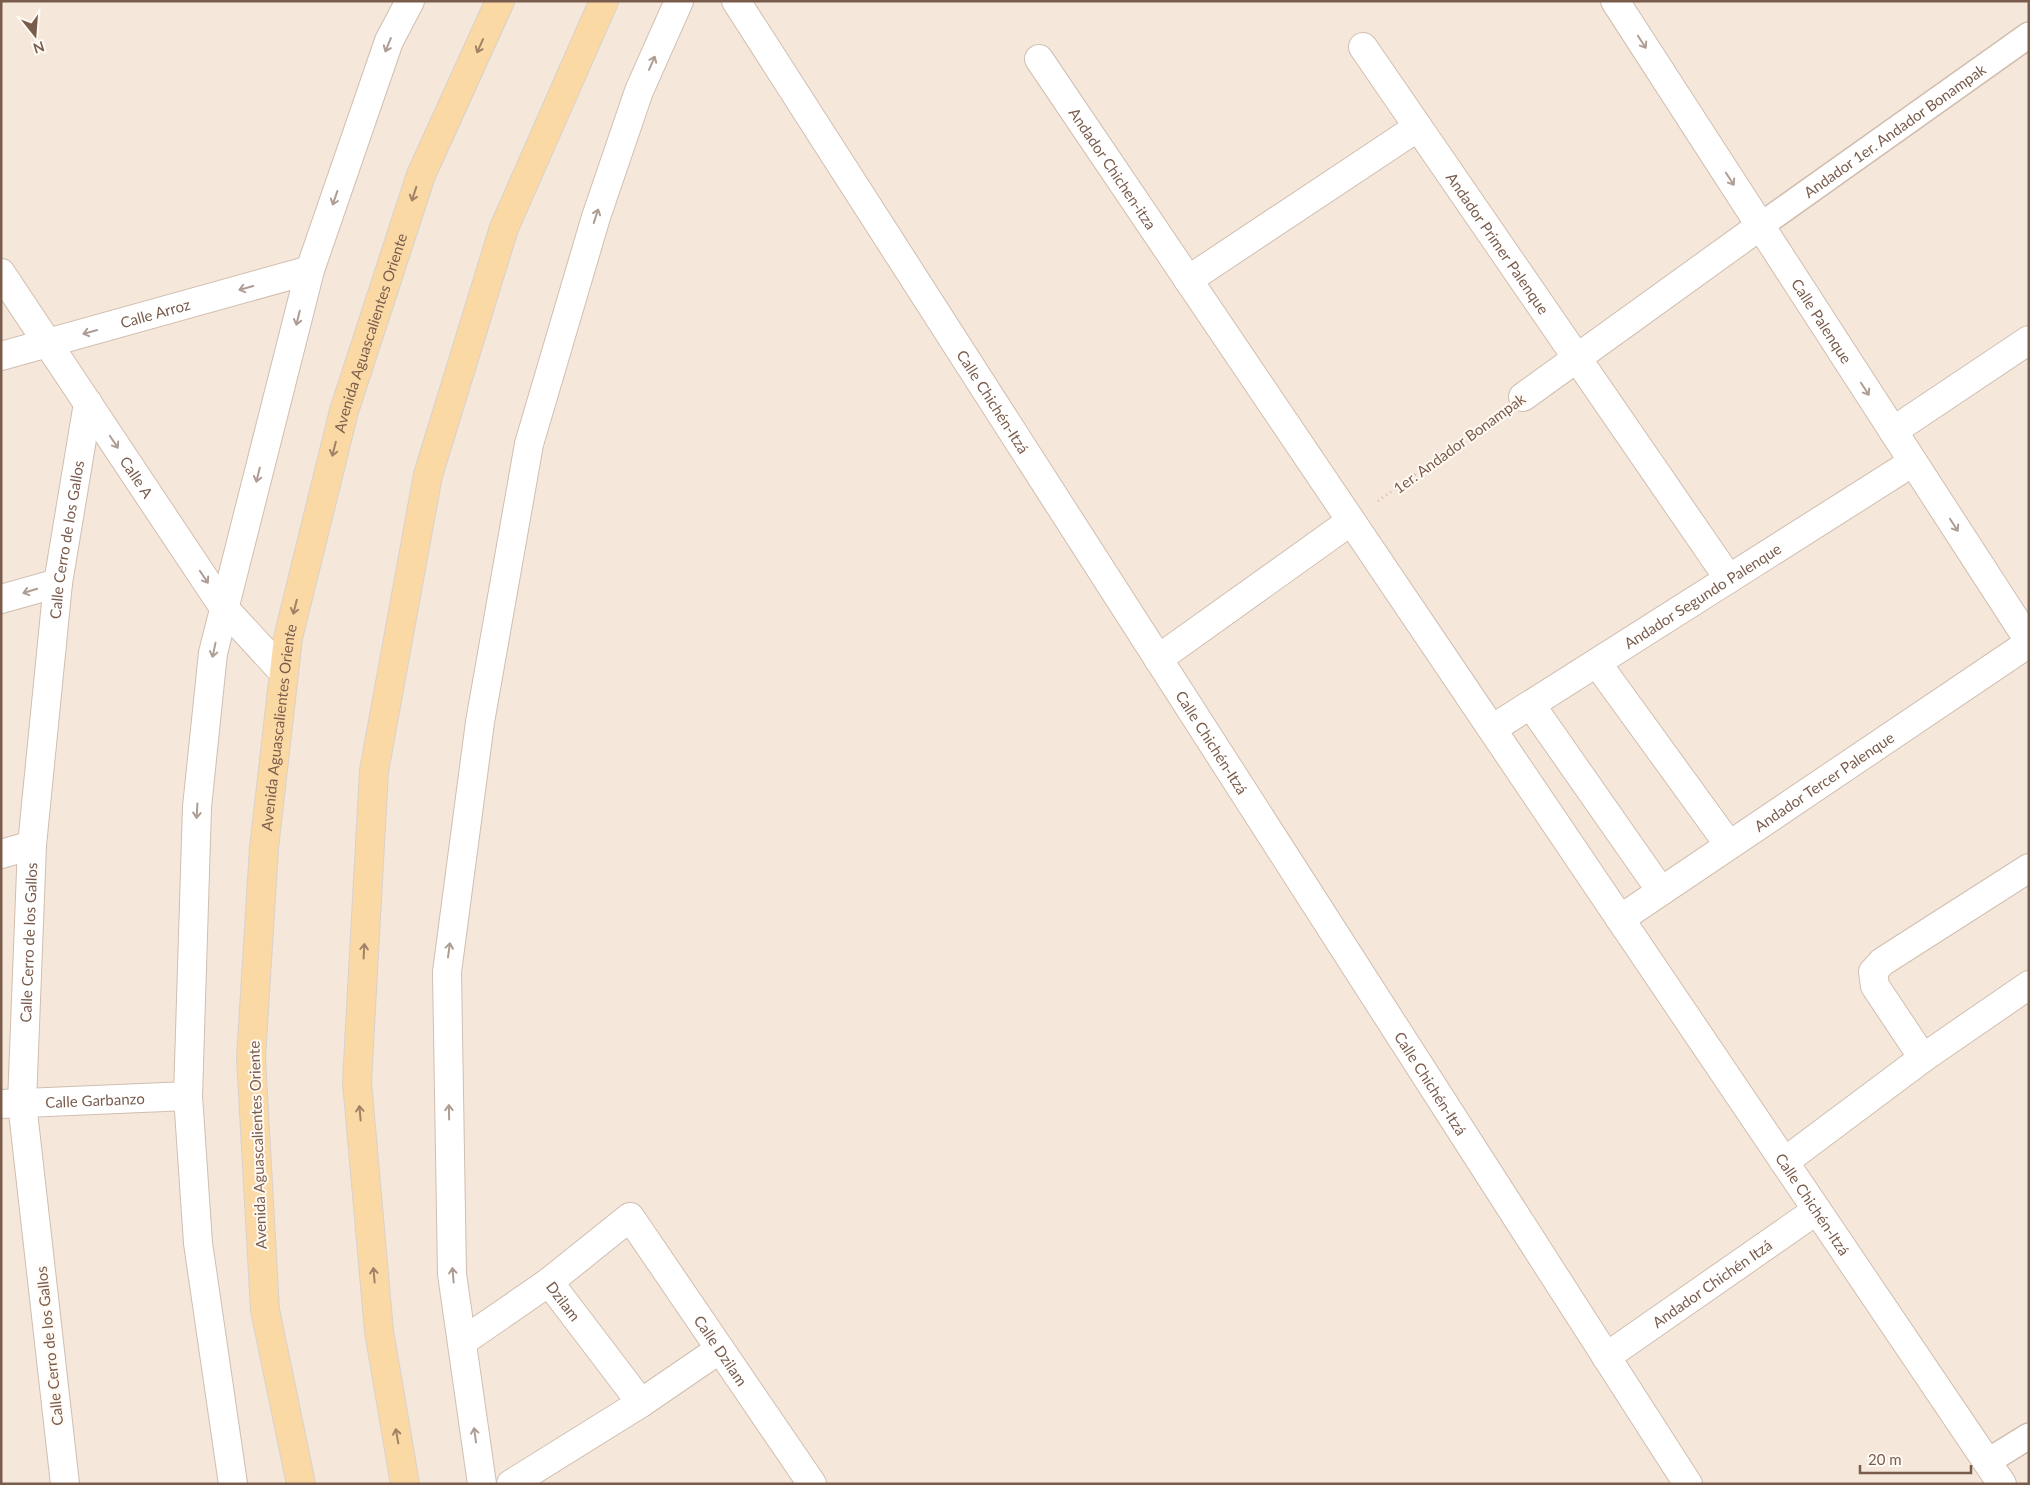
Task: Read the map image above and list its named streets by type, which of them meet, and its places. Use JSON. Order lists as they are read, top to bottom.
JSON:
{
  "streets": {
    "main road": ["Avenida Aguascalientes Oriente"],
    "street": [
      "Andador 1er. Andador Bonampak",
      "Andador Chichen-itza",
      "Andador Primer Palenque",
      "Calle Arroz",
      "Calle Palenque",
      "Calle Chichén-Itzá",
      "1er. Andador Bonampak",
      "Calle A",
      "Calle Cerro de los Gallos",
      "Andador Segundo Palenque",
      "Andador Tercer Palenque",
      "Calle Garbanzo",
      "Andador Chichén Itzá",
      "Dzilam",
      "Calle Dzilam"
    ]
  },
  "crossings": [
    ["Andador 1er. Andador Bonampak", "Calle Palenque"],
    ["Andador 1er. Andador Bonampak", "1er. Andador Bonampak"],
    ["Andador Chichen-itza", "Calle Chichén-Itzá"],
    ["Andador Primer Palenque", "1er. Andador Bonampak"],
    ["Andador Primer Palenque", "Andador Segundo Palenque"],
    ["Calle Arroz", "Calle A"],
    ["Calle Palenque", "1er. Andador Bonampak"],
    ["Calle Palenque", "Andador Segundo Palenque"],
    ["Calle Palenque", "Andador Tercer Palenque"],
    ["Avenida Aguascalientes Oriente", "Calle A"],
    ["Calle Chichén-Itzá", "1er. Andador Bonampak"],
    ["Calle Chichén-Itzá", "Andador Segundo Palenque"],
    ["Calle Chichén-Itzá", "Andador Tercer Palenque"],
    ["Calle Chichén-Itzá", "Andador Chichén Itzá"],
    ["Calle A", "Calle Cerro de los Gallos"],
    ["Calle Cerro de los Gallos", "Calle Garbanzo"],
    ["Dzilam", "Calle Dzilam"]
  ],
  "one_way": ["Calle Arroz", "Calle Palenque", "Calle A"],
  "scale_bar": "20 m",
  "north": "bottom"
}
